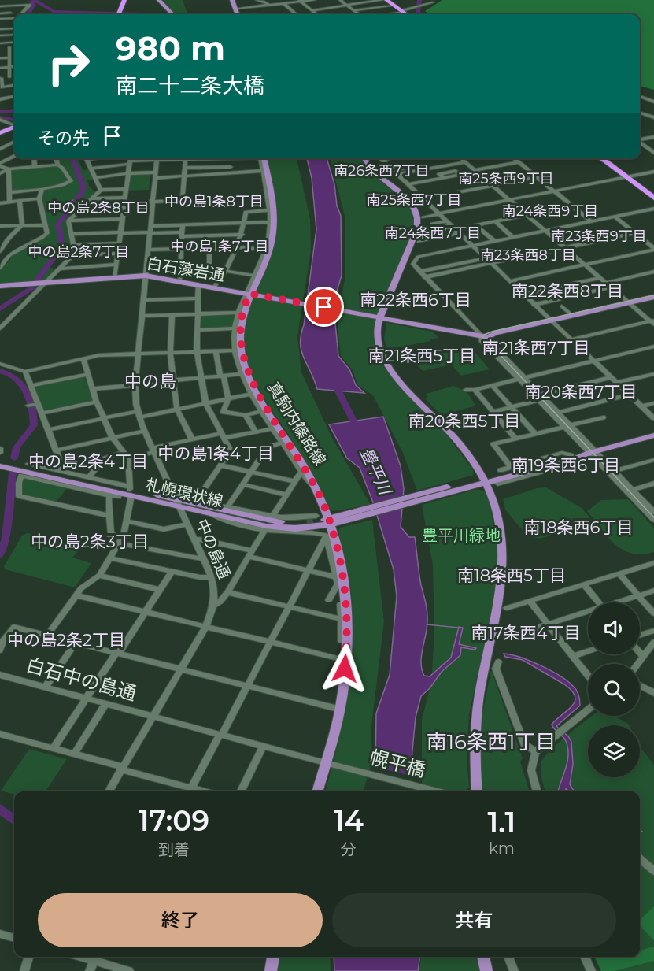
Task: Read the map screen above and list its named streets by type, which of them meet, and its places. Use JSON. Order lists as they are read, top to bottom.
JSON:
{
  "streets": {
    "main road": ["白石藻岩通", "真駒内篠路線", "札幌環状線"],
    "street": ["中の島通", "白石中の島通", "幌平橋"]
  },
  "crossings": [
    ["白石藻岩通", "真駒内篠路線"],
    ["白石藻岩通", "中の島通"],
    ["真駒内篠路線", "札幌環状線"],
    ["真駒内篠路線", "幌平橋"],
    ["札幌環状線", "中の島通"],
    ["中の島通", "白石中の島通"],
    ["白石中の島通", "幌平橋"]
  ],
  "districts": [
    "南26条西7丁目",
    "南25条西9丁目",
    "南25条西7丁目",
    "中の島1条8丁目",
    "中の島2条8丁目",
    "南24条西9丁目",
    "南24条西7丁目",
    "南23条西9丁目",
    "中の島1条7丁目",
    "中の島2条7丁目",
    "南23条西8丁目",
    "南22条西8丁目",
    "南22条西6丁目",
    "南21条西7丁目",
    "南21条西5丁目",
    "中の島",
    "南20条西7丁目",
    "南20条西5丁目",
    "中の島1条4丁目",
    "中の島2条4丁目",
    "南19条西6丁目",
    "南18条西6丁目",
    "中の島2条3丁目",
    "南18条西5丁目",
    "南17条西4丁目",
    "中の島2条2丁目",
    "南16条西1丁目"
  ],
  "water": ["豊平川"],
  "parks": ["豊平川緑地"],
  "page": {
    "turn": ["980 m", "南二十二条大橋"],
    "then": "その先",
    "eta": [
      "17:09",
      "到着",
      "14",
      "分",
      "1.1",
      "km"
    ],
    "buttons": ["終了", "共有"]
  }
}
